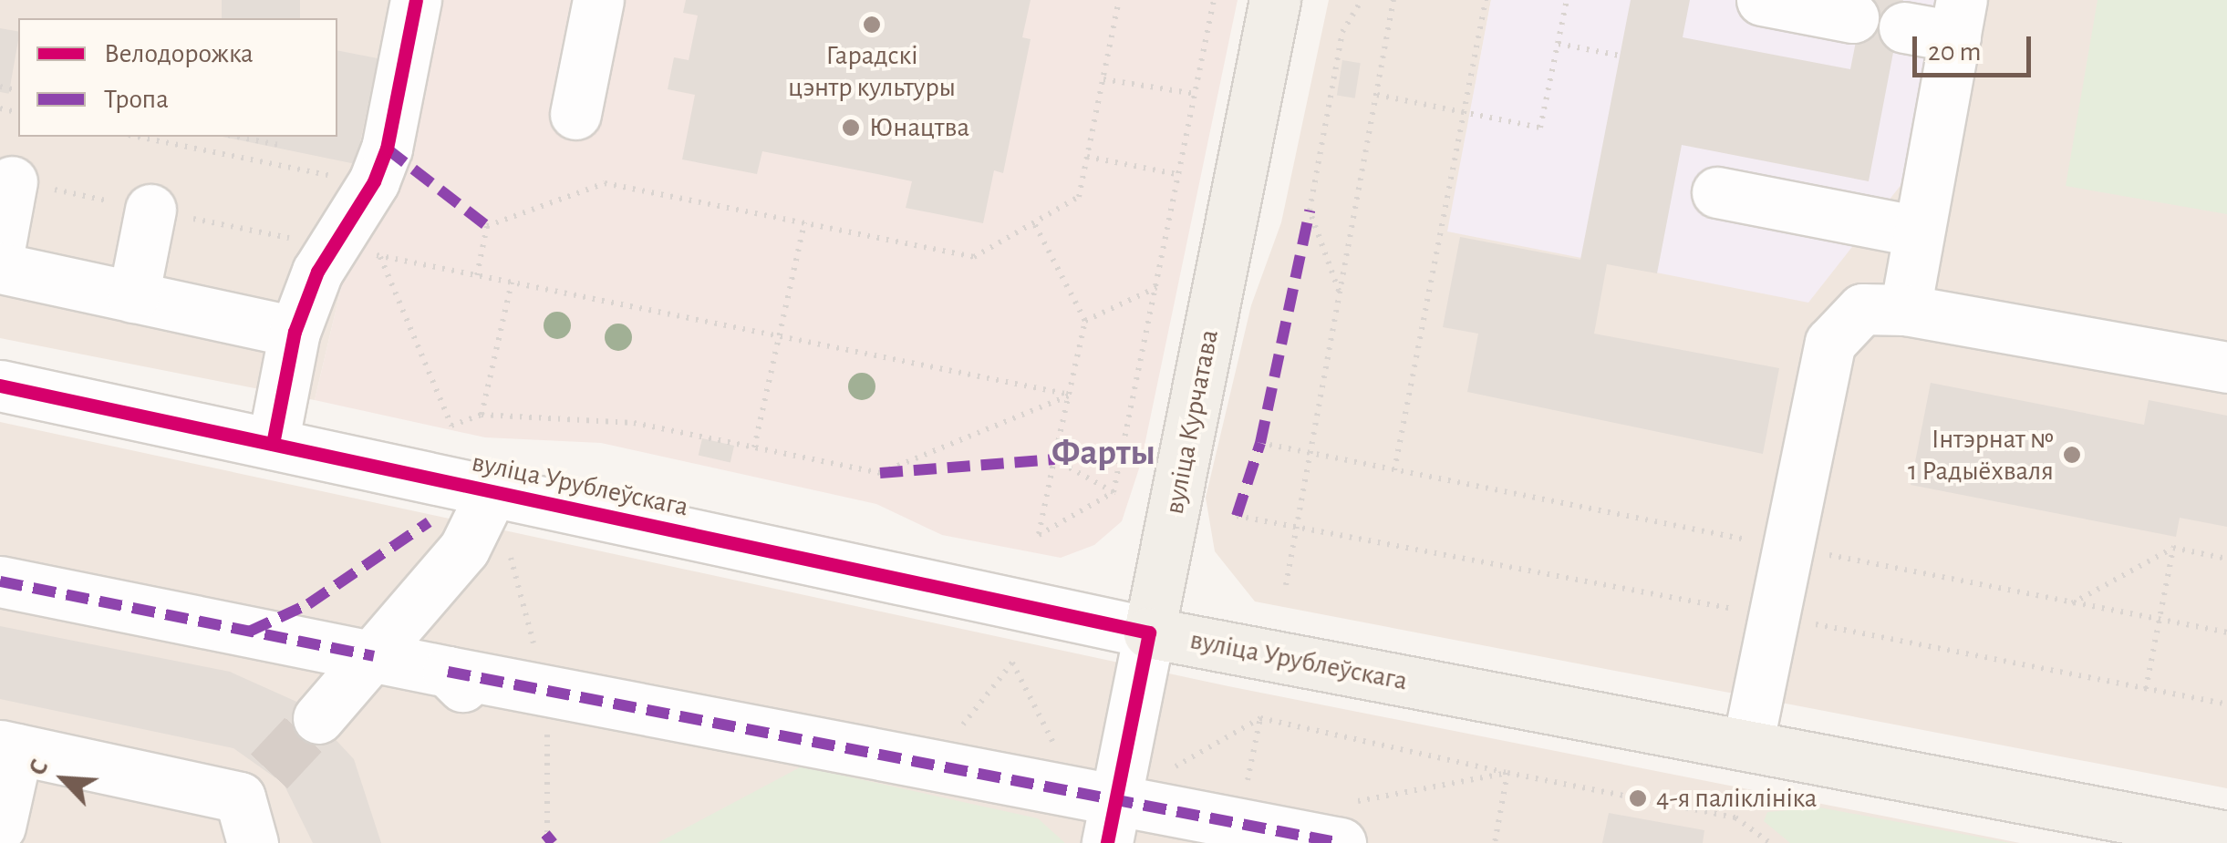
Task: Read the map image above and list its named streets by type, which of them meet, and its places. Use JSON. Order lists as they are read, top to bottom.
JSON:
{
  "streets": {
    "main road": ["вуліца Курчатава", "вуліца Урублеўскага"]
  },
  "crossings": [
    ["вуліца Курчатава", "вуліца Урублеўскага"]
  ],
  "districts": ["Фарты"],
  "places": [
    "Гарадскі цэнтр культуры",
    "Юнацтва",
    "Інтэрнат № 1 Радыёхваля",
    "4-я паліклініка"
  ],
  "legend": ["Велодорожка", "Тропа"],
  "scale_bar": "20 m",
  "north": "top left"
}
